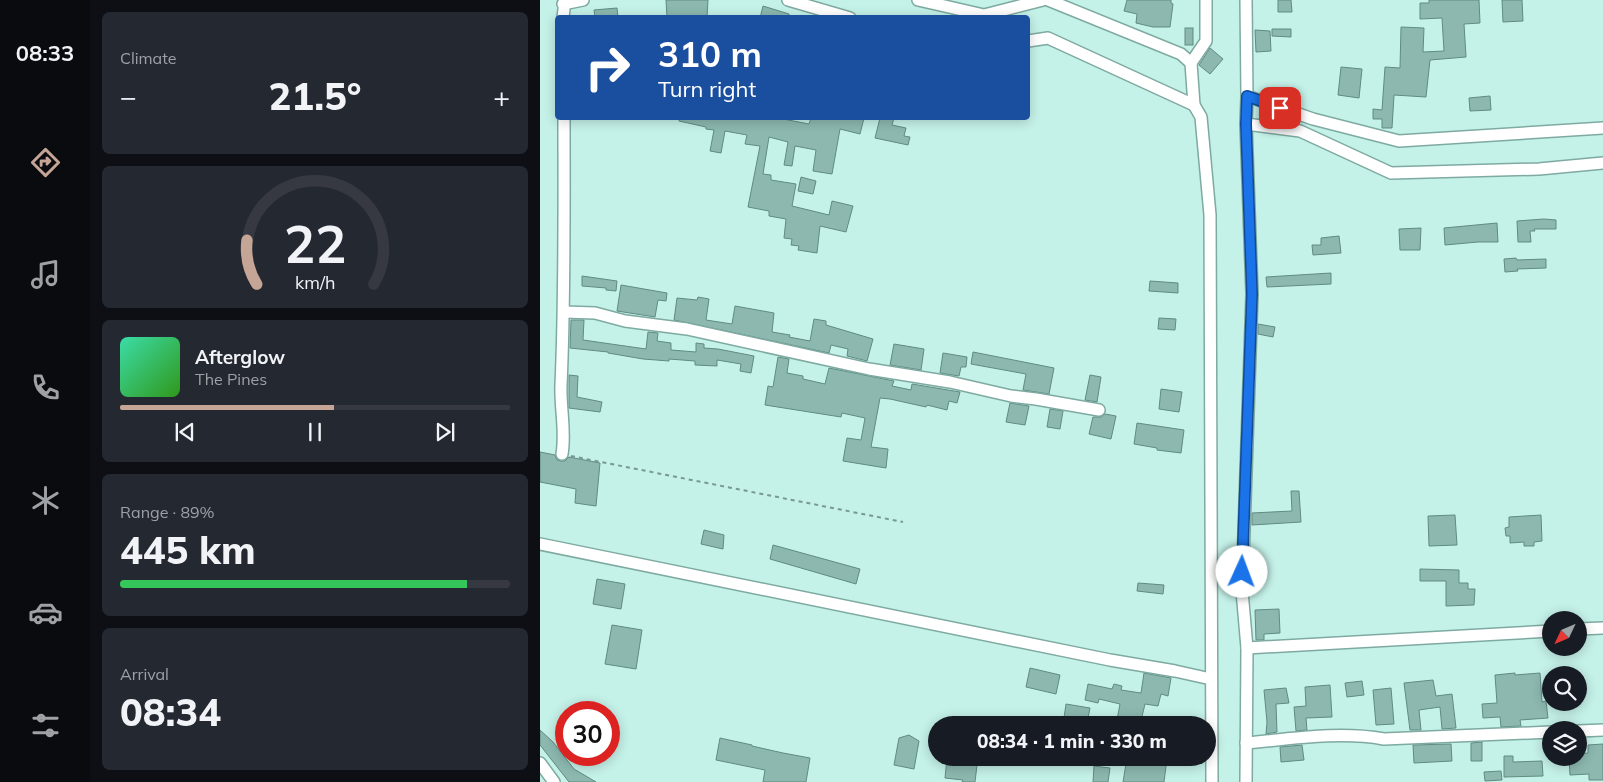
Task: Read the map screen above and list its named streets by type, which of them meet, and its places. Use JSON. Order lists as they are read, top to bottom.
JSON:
{
  "north": "bottom left",
  "page": {
    "tabs": "08:33",
    "tile": [
      "Climate",
      ["Range · 89%", "445 km"],
      ["Arrival", "08:34"]
    ],
    "turn": ["310 m", "Turn right"],
    "heat": ["−", "21.5°", "+"],
    "song": ["Afterglow", "The Pines"],
    "limit": "30",
    "trip": "08:34 · 1 min · 330 m",
    "gauge": ["22", "km/h"]
  }
}
